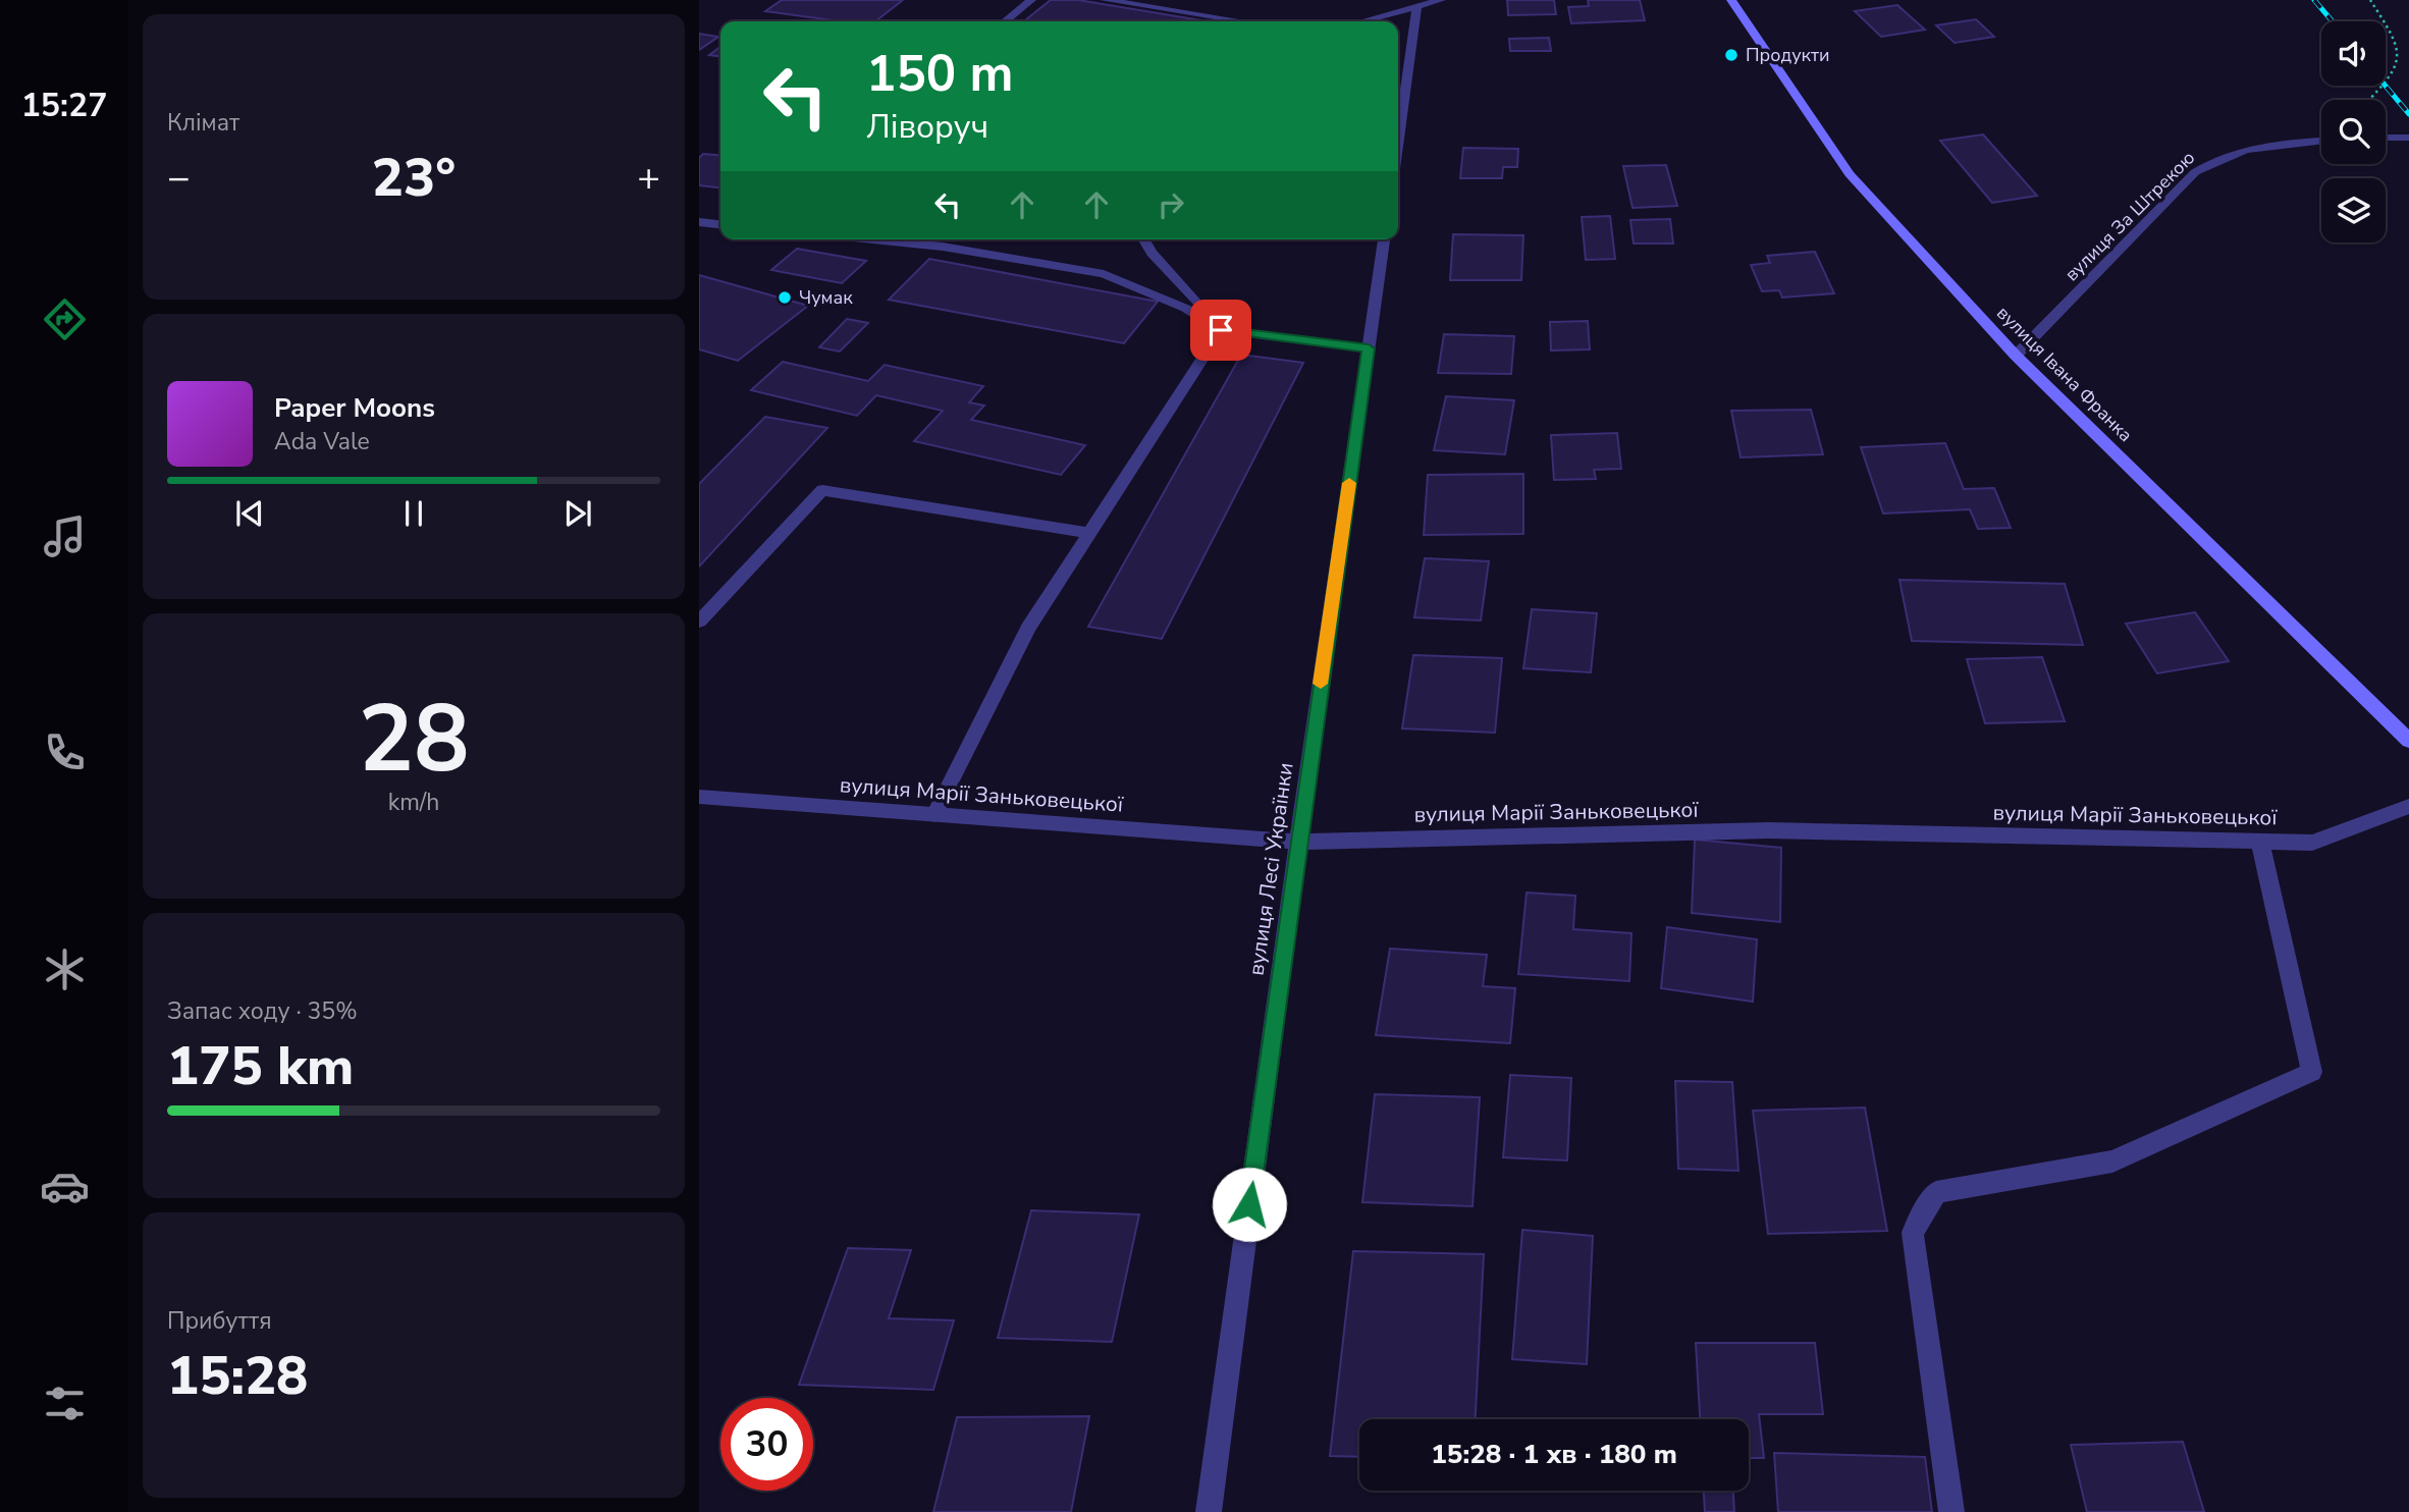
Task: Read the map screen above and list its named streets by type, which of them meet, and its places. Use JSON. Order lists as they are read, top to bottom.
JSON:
{
  "streets": {
    "main road": ["вулиця Івана Франка"],
    "street": ["вулиця За Штрекою", "вулиця Марії Заньковецької", "вулиця Лесі Українки"]
  },
  "crossings": [
    ["вулиця За Штрекою", "вулиця Івана Франка"],
    ["вулиця Марії Заньковецької", "вулиця Лесі Українки"]
  ],
  "places": ["Продукти", "Чумак"],
  "page": {
    "tabs": "15:27",
    "tile": [
      "Клімат",
      ["28", "km/h"],
      ["Запас ходу · 35%", "175 km"],
      ["Прибуття", "15:28"]
    ],
    "turn": ["150 m", "Ліворуч"],
    "heat": ["−", "23°", "+"],
    "song": ["Paper Moons", "Ada Vale"],
    "limit": "30",
    "trip": "15:28 · 1 хв · 180 m"
  }
}
